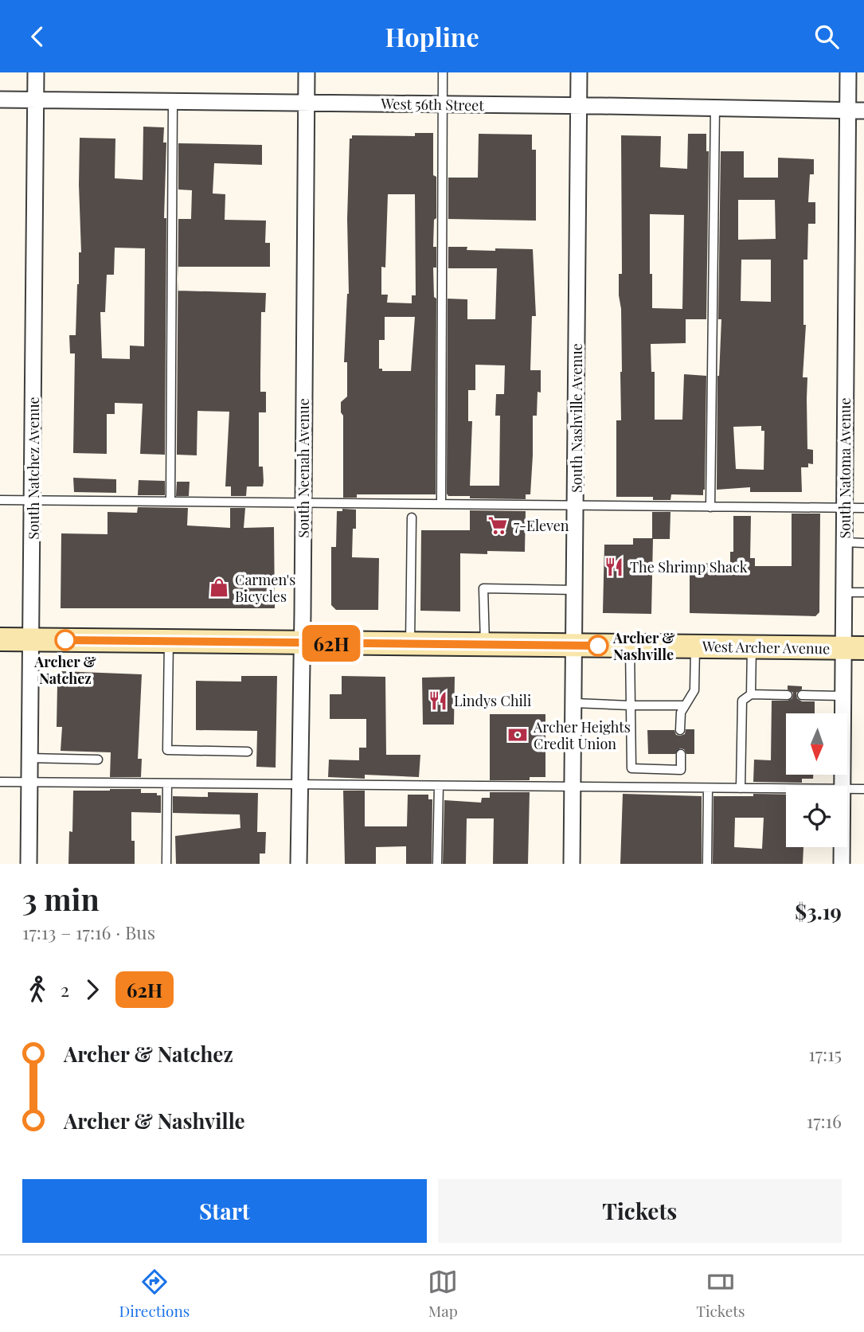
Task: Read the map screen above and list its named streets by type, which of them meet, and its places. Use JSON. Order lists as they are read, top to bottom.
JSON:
{
  "streets": {
    "main road": ["West Archer Avenue"],
    "street": [
      "West 56th Street",
      "South Nashville Avenue",
      "South Natchez Avenue",
      "South Neenah Avenue",
      "South Natoma Avenue"
    ]
  },
  "crossings": [
    ["West 56th Street", "South Nashville Avenue"],
    ["West 56th Street", "South Natchez Avenue"],
    ["West 56th Street", "South Neenah Avenue"],
    ["West 56th Street", "South Natoma Avenue"],
    ["South Nashville Avenue", "West Archer Avenue"],
    ["South Natchez Avenue", "West Archer Avenue"],
    ["South Neenah Avenue", "West Archer Avenue"],
    ["South Natoma Avenue", "West Archer Avenue"]
  ],
  "places": {
    "supermarket": ["7-Eleven"],
    "restaurant": ["The Shrimp Shack", "Lindys Chili"],
    "shop": ["Carmen's Bicycles"],
    "other": ["Archer & Natchez", "Archer & Nashville"],
    "bank": ["Archer Heights Credit Union"]
  },
  "lines": ["bus line 62H"],
  "north": "bottom",
  "page": {
    "header": "Hopline",
    "on_map": "62H",
    "heading": ["3 min", "17:13 – 17:16 · Bus", "$3.19"],
    "legs": ["2", "62H"],
    "list": [
      {
        "name": "Archer & Natchez",
        "value": "17:15"
      },
      {
        "name": "Archer & Nashville",
        "value": "17:16"
      }
    ],
    "buttons": ["Start", "Tickets"],
    "tabs": ["Directions", "Map", "Tickets"]
  }
}
